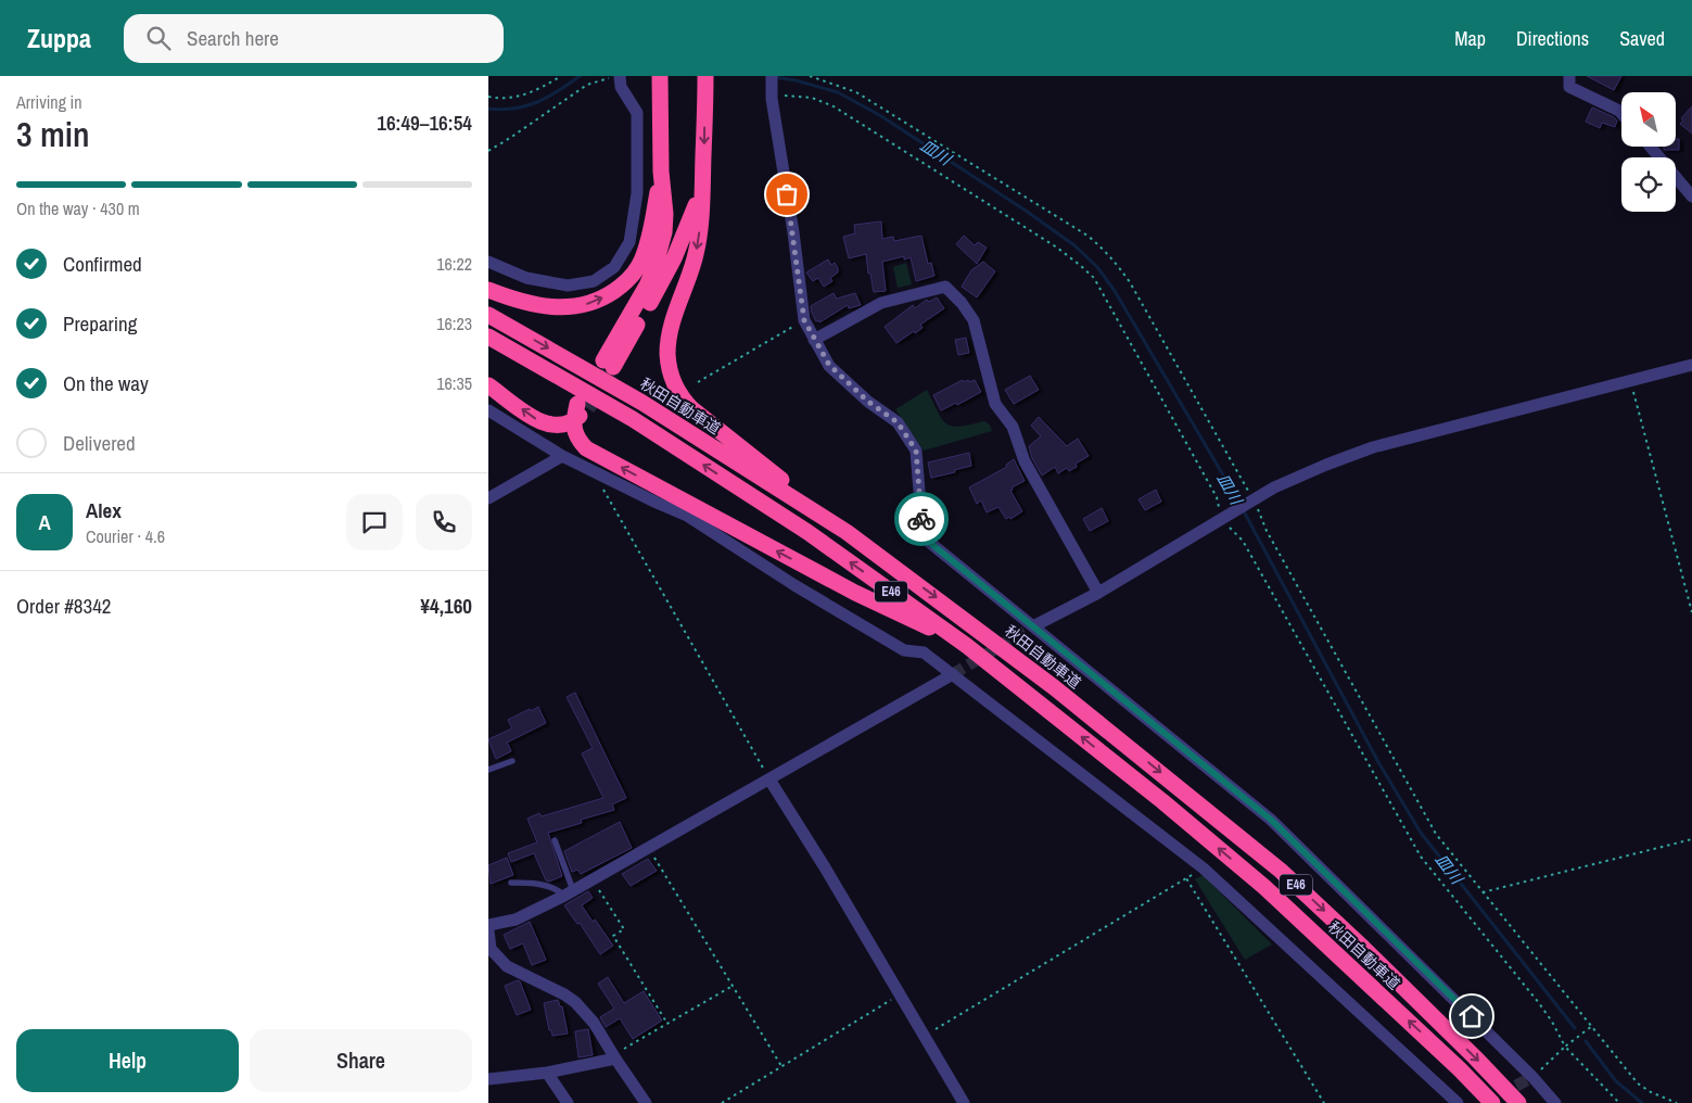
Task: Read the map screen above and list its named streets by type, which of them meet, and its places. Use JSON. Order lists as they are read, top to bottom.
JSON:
{
  "streets": {
    "highway": ["秋田自動車道", "E46"]
  },
  "water": ["皿川"],
  "north": "top left",
  "page": {
    "header": "Zuppa",
    "search": "Search here",
    "nav": ["Map", "Directions", "Saved"],
    "heading": ["3 min", "Arriving in", "16:49–16:54"],
    "panel": [
      "Alex",
      "Courier · 4.6",
      "Order #8342",
      "¥4,160"
    ],
    "bar": "On the way · 430 m",
    "list": [
      ["Confirmed", "16:22"],
      ["Preparing", "16:23"],
      ["On the way", "16:35"],
      "Delivered"
    ],
    "round": "A",
    "buttons": ["Help", "Share"]
  }
}
